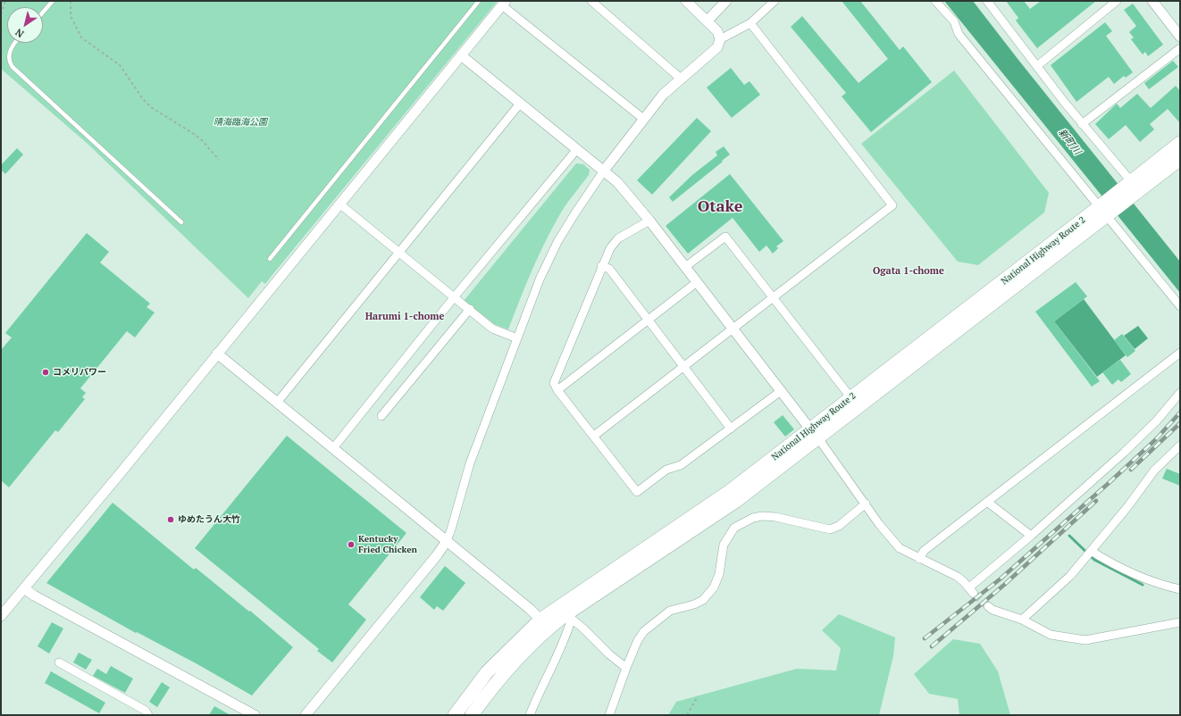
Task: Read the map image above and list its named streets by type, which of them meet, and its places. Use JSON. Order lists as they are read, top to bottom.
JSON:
{
  "streets": {
    "highway": ["National Highway Route 2"]
  },
  "districts": ["Otake", "Ogata 1-chome", "Harumi 1-chome"],
  "water": ["新町川"],
  "parks": ["晴海臨海公園"],
  "places": ["コメリパワー", "ゆめたうん大竹", "Kentucky Fried Chicken"],
  "north": "bottom left"
}
